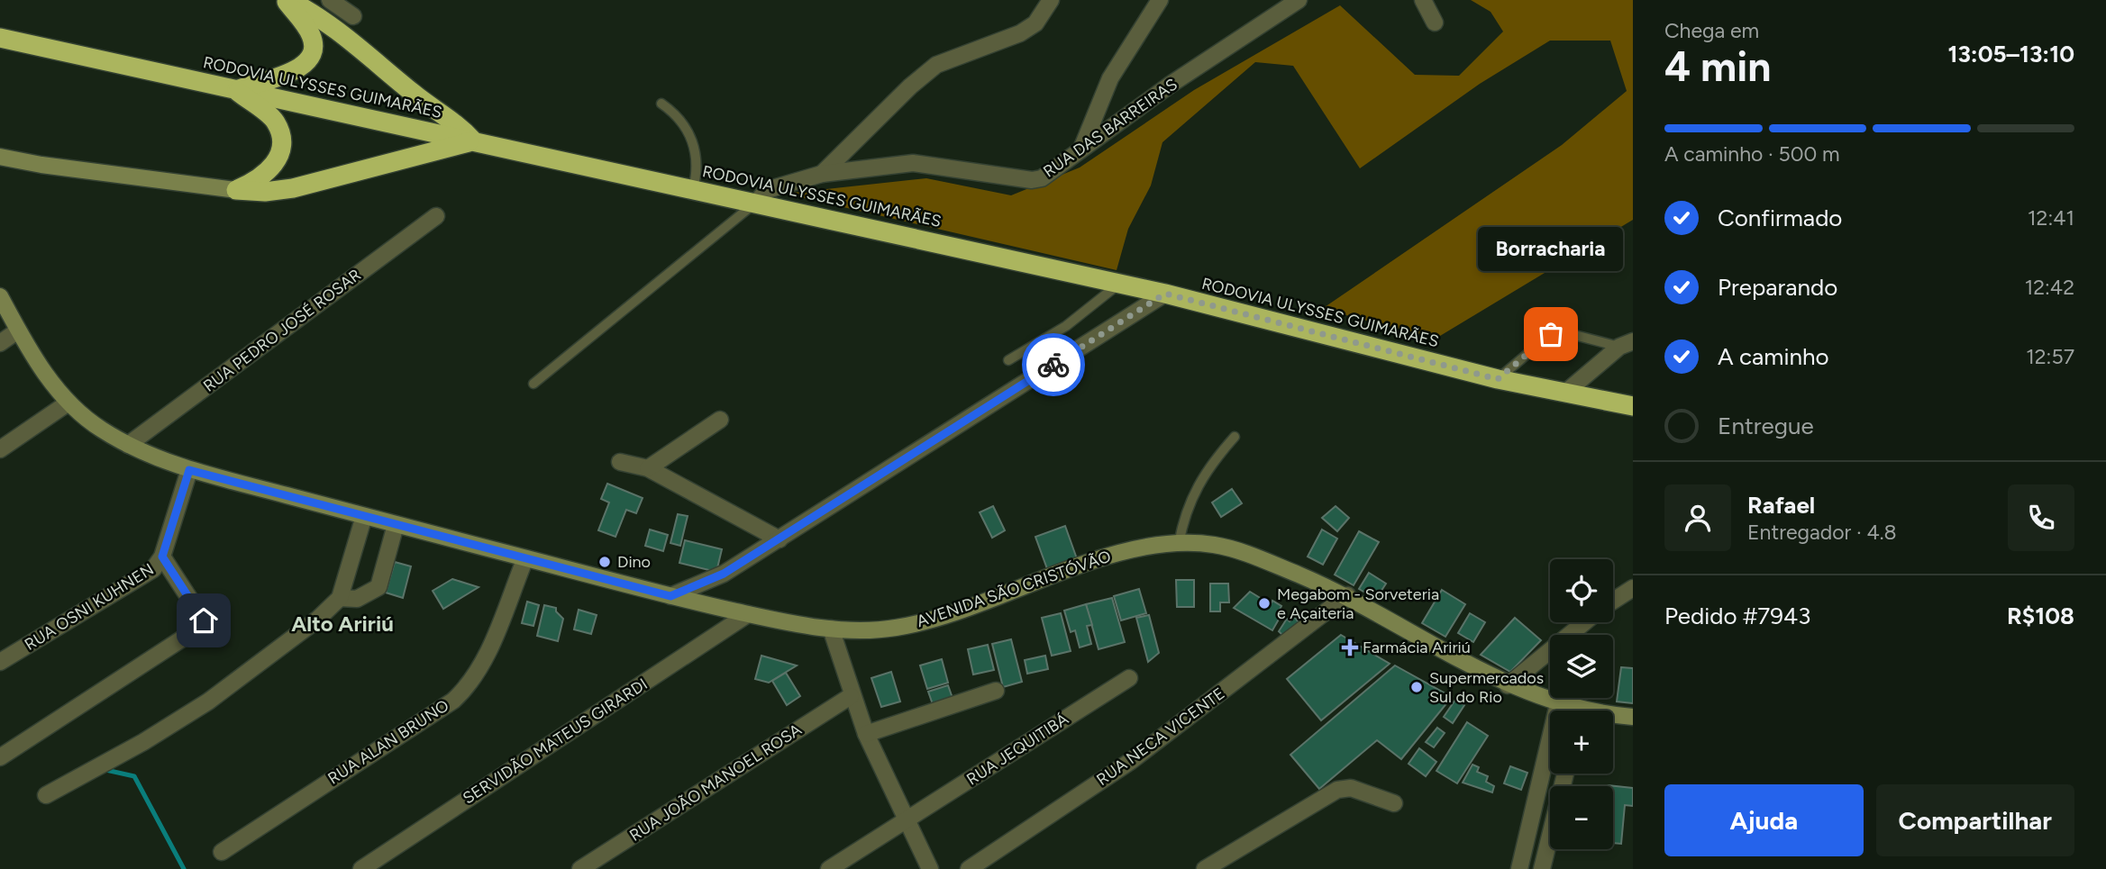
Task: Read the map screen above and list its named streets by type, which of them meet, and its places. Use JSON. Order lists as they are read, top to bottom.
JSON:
{
  "streets": {
    "highway": ["RODOVIA ULYSSES GUIMARÃES"],
    "main road": ["AVENIDA SÃO CRISTÓVÃO"],
    "street": [
      "RUA DAS BARREIRAS",
      "RUA PEDRO JOSÉ ROSAR",
      "RUA OSNI KUHNEN",
      "RUA NECA VICENTE",
      "SERVIDÃO MATEUS GIRARDI",
      "RUA ALAN BRUNO",
      "RUA JEQUITIBÁ",
      "RUA JOÃO MANOEL ROSA"
    ]
  },
  "crossings": [
    ["RODOVIA ULYSSES GUIMARÃES", "RUA DAS BARREIRAS"],
    ["RUA PEDRO JOSÉ ROSAR", "AVENIDA SÃO CRISTÓVÃO"],
    ["AVENIDA SÃO CRISTÓVÃO", "RUA OSNI KUHNEN"],
    ["AVENIDA SÃO CRISTÓVÃO", "RUA NECA VICENTE"],
    ["AVENIDA SÃO CRISTÓVÃO", "SERVIDÃO MATEUS GIRARDI"],
    ["AVENIDA SÃO CRISTÓVÃO", "RUA ALAN BRUNO"]
  ],
  "districts": ["Alto Aririú"],
  "places": {
    "other": [
      "Borracharia",
      "Dino",
      "Megabom - Sorveteria e Açaiteria",
      "Supermercados Sul do Rio"
    ],
    "health": ["Farmácia Aririú"]
  },
  "page": {
    "heading": ["4 min", "Chega em", "13:05–13:10"],
    "panel": [
      "Rafael",
      "Entregador · 4.8",
      "Pedido #7943",
      "R$108"
    ],
    "bar": "A caminho · 500 m",
    "list": [
      ["Confirmado", "12:41"],
      ["Preparando", "12:42"],
      ["A caminho", "12:57"],
      "Entregue"
    ],
    "bubble": "Borracharia",
    "map_buttons": ["+", "−"],
    "buttons": ["Ajuda", "Compartilhar"]
  }
}
